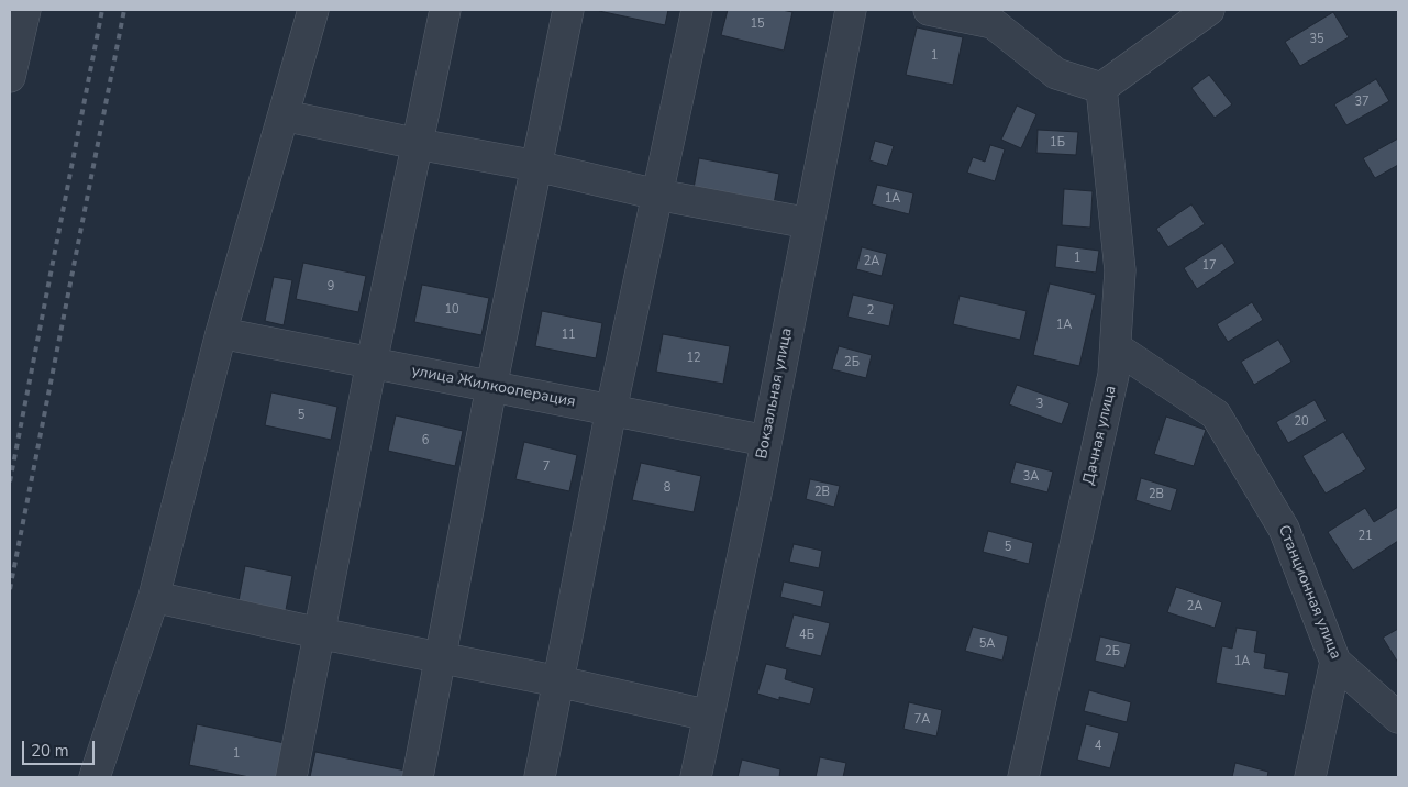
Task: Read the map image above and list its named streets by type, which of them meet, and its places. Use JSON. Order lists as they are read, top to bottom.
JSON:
{
  "streets": {
    "street": [
      "улица Жилкооперация",
      "Вокзальная улица",
      "Дачная улица",
      "Станционная улица"
    ]
  },
  "crossings": [
    ["улица Жилкооперация", "Вокзальная улица"],
    ["Дачная улица", "Станционная улица"]
  ],
  "house_numbers": [
    "15",
    "35",
    "1",
    "37",
    "1Б",
    "1А",
    "1",
    "2А",
    "17",
    "9",
    "10",
    "2",
    "1А",
    "11",
    "12",
    "2Б",
    "3",
    "5",
    "20",
    "6",
    "7",
    "3А",
    "8",
    "2В",
    "2В",
    "21",
    "5",
    "2А",
    "4Б",
    "5А",
    "2Б",
    "1А",
    "7А",
    "4",
    "1"
  ],
  "scale_bar": "20 m"
}
